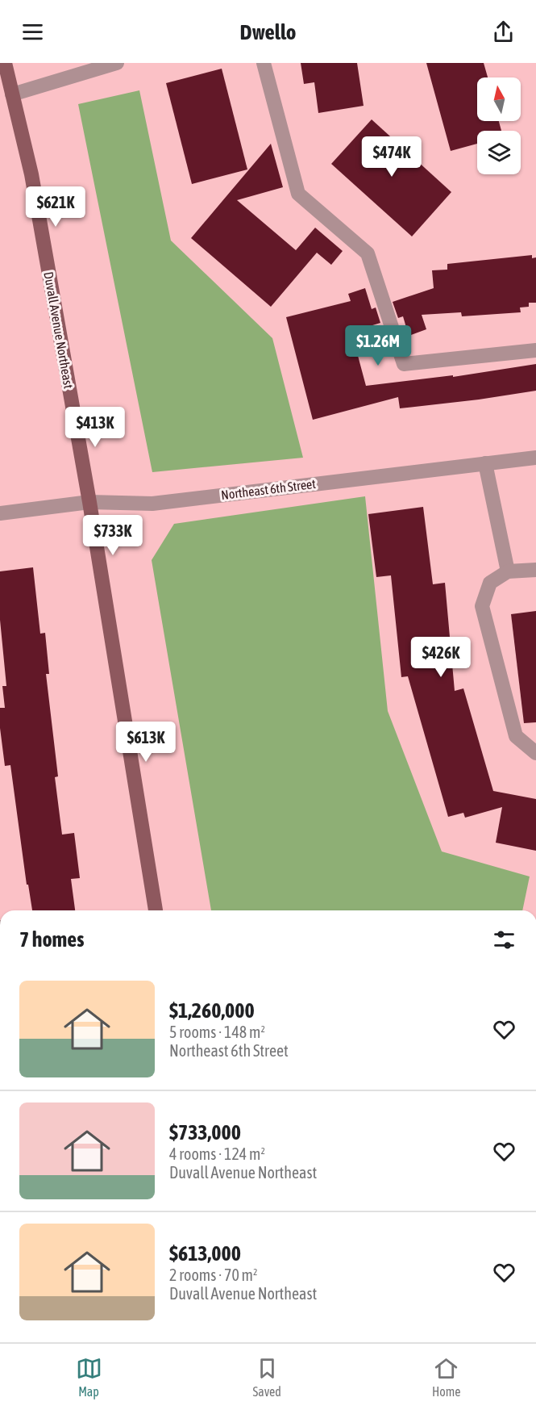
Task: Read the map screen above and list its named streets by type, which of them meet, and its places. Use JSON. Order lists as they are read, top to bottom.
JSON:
{
  "streets": {
    "main road": ["Duvall Avenue Northeast"],
    "street": ["Northeast 6th Street"]
  },
  "crossings": [
    ["Duvall Avenue Northeast", "Northeast 6th Street"]
  ],
  "north": "top",
  "page": {
    "header": "Dwello",
    "price": [
      "$474K",
      "$621K",
      "$1.26M",
      "$413K",
      "$733K",
      "$426K",
      "$613K"
    ],
    "heading": "7 homes",
    "list": [
      {
        "name": "$1,260,000",
        "note": "5 rooms · 148 m² · Northeast 6th Street"
      },
      {
        "name": "$733,000",
        "note": "4 rooms · 124 m² · Duvall Avenue Northeast"
      },
      {
        "name": "$613,000",
        "note": "2 rooms · 70 m² · Duvall Avenue Northeast"
      }
    ],
    "tabs": ["Map", "Saved", "Home"]
  }
}
